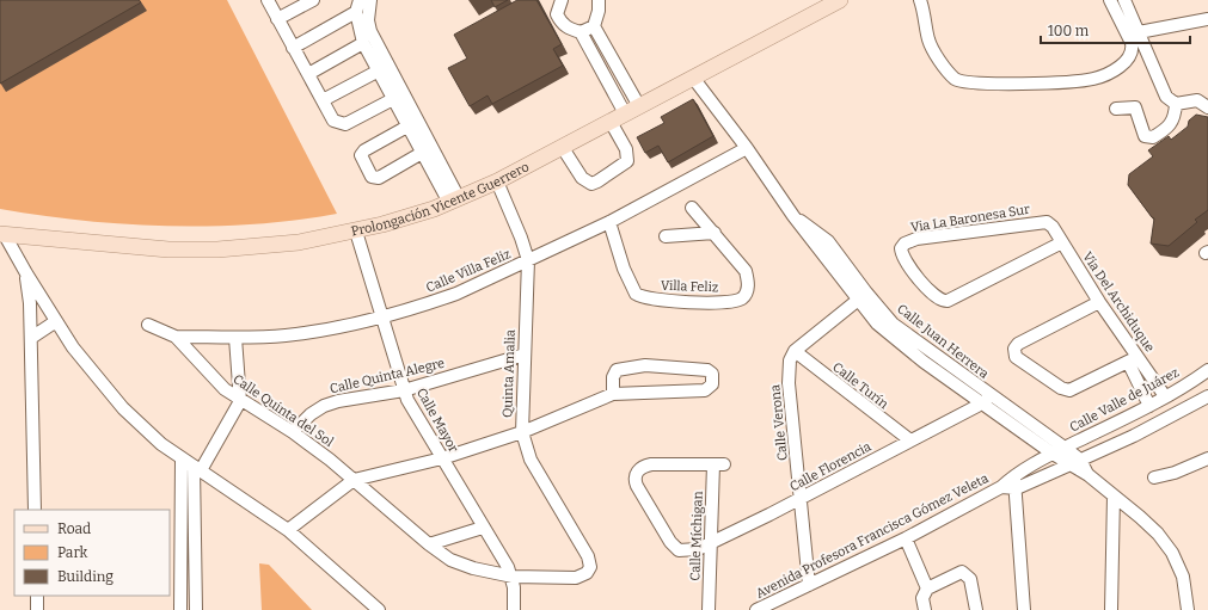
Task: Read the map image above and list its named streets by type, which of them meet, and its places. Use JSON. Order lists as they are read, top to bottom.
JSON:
{
  "streets": {
    "main road": ["Prolongación Vicente Guerrero"],
    "street": [
      "Via La Baronesa Sur",
      "Calle Villa Feliz",
      "Villa Feliz",
      "Via Del Archiduque",
      "Calle Juan Herrera",
      "Quinta Amalia",
      "Calle Quinta Alegre",
      "Calle Turín",
      "Calle Valle de Juárez",
      "Calle Quinta del Sol",
      "Calle Mayor",
      "Calle Verona",
      "Calle Florencia",
      "Calle Míchigan",
      "Avenida Profesora Francisca Gómez Veleta"
    ]
  },
  "crossings": [
    ["Prolongación Vicente Guerrero", "Calle Juan Herrera"],
    ["Prolongación Vicente Guerrero", "Quinta Amalia"],
    ["Prolongación Vicente Guerrero", "Calle Mayor"],
    ["Via La Baronesa Sur", "Via Del Archiduque"],
    ["Calle Villa Feliz", "Villa Feliz"],
    ["Calle Villa Feliz", "Calle Juan Herrera"],
    ["Calle Villa Feliz", "Quinta Amalia"],
    ["Calle Villa Feliz", "Calle Quinta del Sol"],
    ["Calle Villa Feliz", "Calle Mayor"],
    ["Via Del Archiduque", "Calle Valle de Juárez"],
    ["Calle Juan Herrera", "Calle Valle de Juárez"],
    ["Calle Juan Herrera", "Calle Florencia"],
    ["Calle Juan Herrera", "Avenida Profesora Francisca Gómez Veleta"],
    ["Quinta Amalia", "Calle Quinta Alegre"],
    ["Quinta Amalia", "Calle Quinta del Sol"],
    ["Calle Quinta Alegre", "Calle Quinta del Sol"],
    ["Calle Quinta Alegre", "Calle Mayor"],
    ["Calle Turín", "Calle Verona"],
    ["Calle Turín", "Calle Florencia"],
    ["Calle Valle de Juárez", "Avenida Profesora Francisca Gómez Veleta"],
    ["Calle Quinta del Sol", "Calle Mayor"],
    ["Calle Verona", "Calle Florencia"],
    ["Calle Verona", "Avenida Profesora Francisca Gómez Veleta"],
    ["Calle Florencia", "Calle Míchigan"]
  ],
  "legend": ["Road", "Park", "Building"],
  "scale_bar": "100 m"
}
